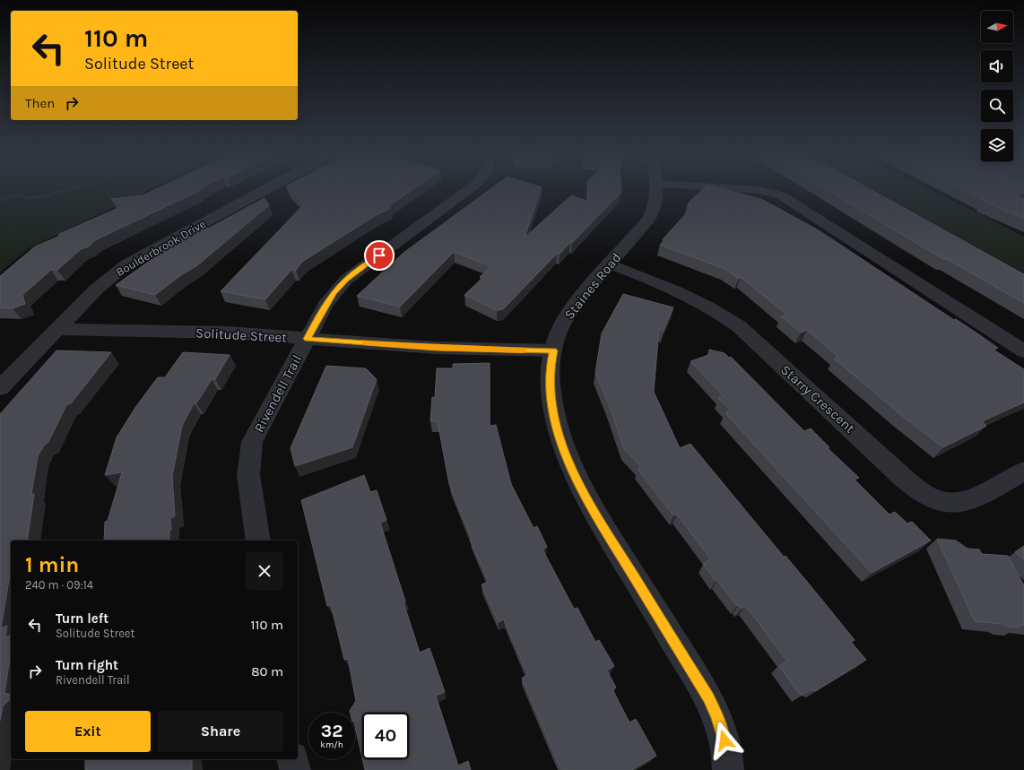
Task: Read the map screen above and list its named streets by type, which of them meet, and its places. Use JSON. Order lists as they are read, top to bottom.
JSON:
{
  "streets": {
    "street": [
      "Boulderbrook Drive",
      "Staines Road",
      "Solitude Street",
      "Rivendell Trail",
      "Starry Crescent"
    ]
  },
  "crossings": [
    ["Boulderbrook Drive", "Solitude Street"],
    ["Staines Road", "Solitude Street"],
    ["Staines Road", "Starry Crescent"],
    ["Solitude Street", "Rivendell Trail"]
  ],
  "north": "right",
  "page": {
    "turn": ["110 m", "Solitude Street"],
    "then": "Then",
    "heading": ["1 min", "240 m · 09:14"],
    "list": [
      {
        "name": "Turn left",
        "note": "Solitude Street",
        "value": "110 m"
      },
      {
        "name": "Turn right",
        "note": "Rivendell Trail",
        "value": "80 m"
      }
    ],
    "buttons": ["Exit", "Share"],
    "speed": "32 km/h",
    "limit": "40"
  }
}
